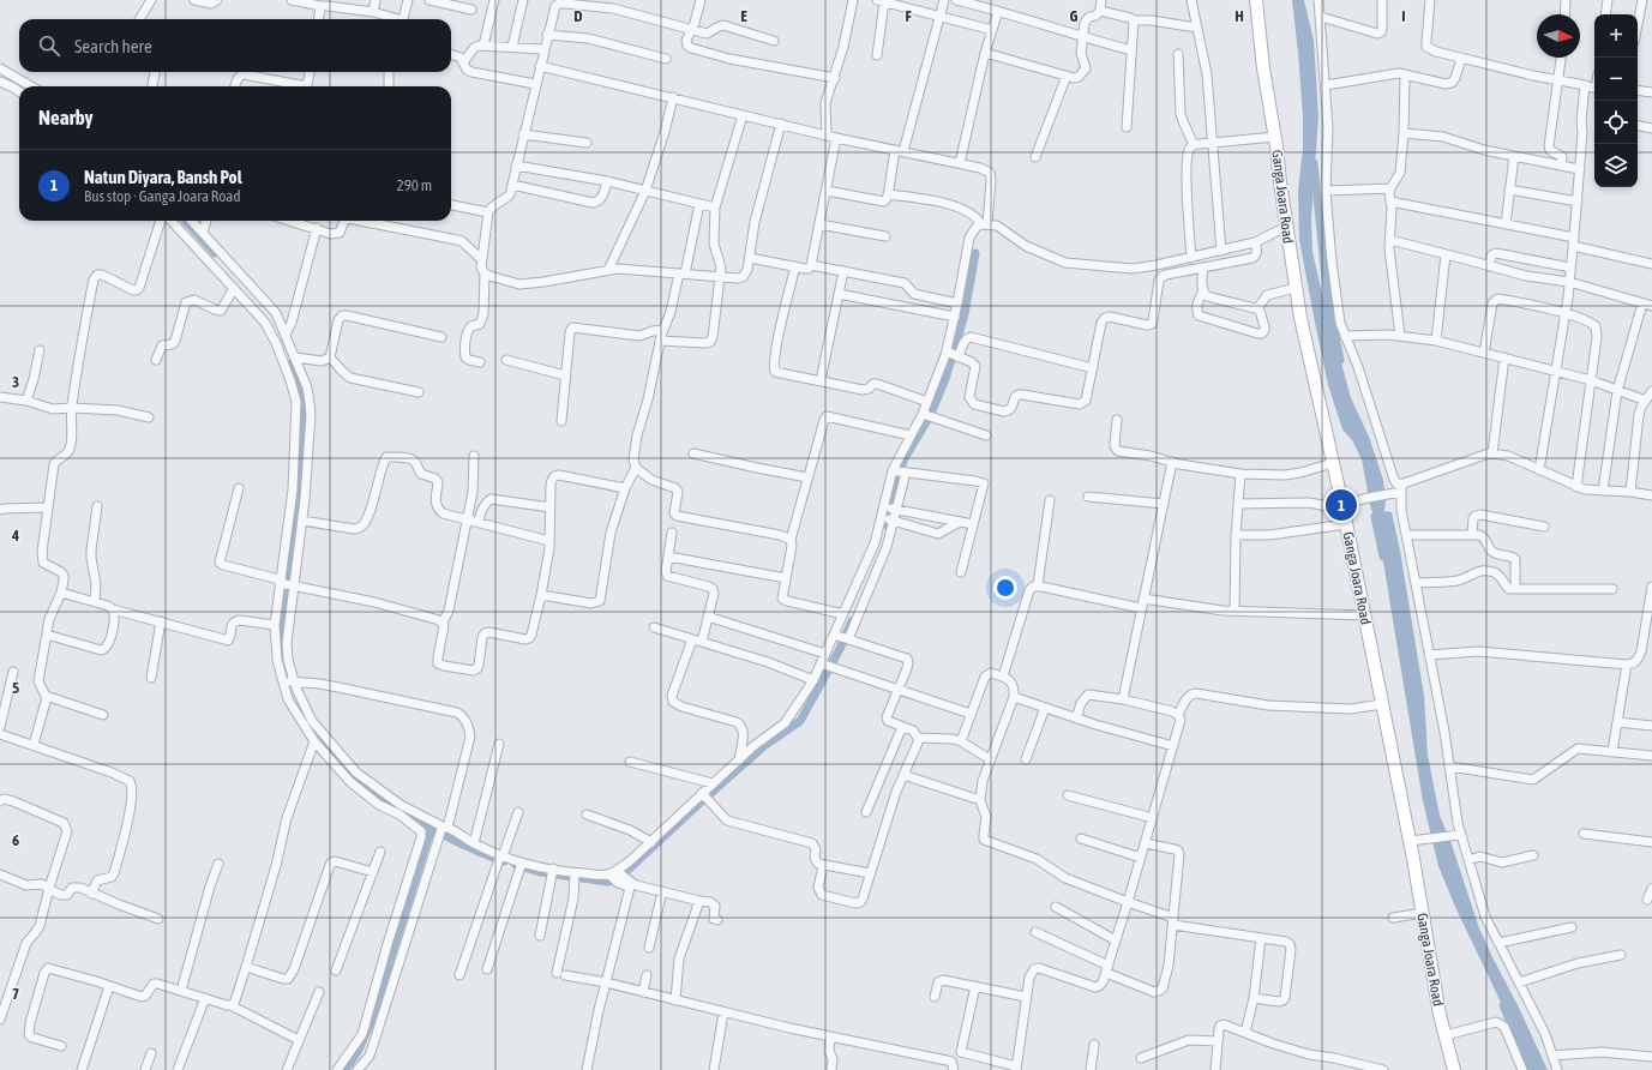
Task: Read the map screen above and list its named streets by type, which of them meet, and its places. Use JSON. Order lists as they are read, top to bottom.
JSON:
{
  "streets": {
    "main road": ["Ganga Joara Road"]
  },
  "north": "right",
  "page": {
    "map_buttons": ["+", "−"],
    "search": "Search here",
    "heading": "Nearby",
    "list": [
      {
        "mark": "1",
        "name": "Natun Diyara, Bansh Pol",
        "note": "Bus stop · Ganga Joara Road",
        "value": "290 m"
      }
    ],
    "pins": "1"
  },
  "grid": {
    "columns": [
      "D",
      "E",
      "F",
      "G",
      "H",
      "I"
    ],
    "rows": [
      "3",
      "4",
      "5",
      "6",
      "7"
    ]
  }
}
